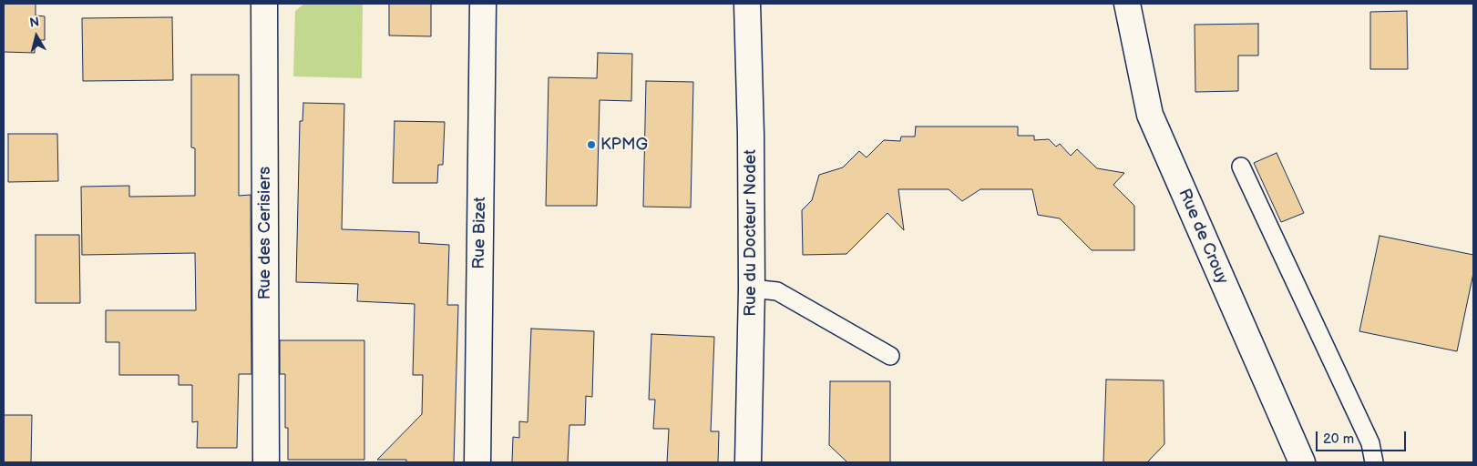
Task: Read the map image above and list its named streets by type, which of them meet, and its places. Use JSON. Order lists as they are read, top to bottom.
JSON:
{
  "streets": {
    "street": [
      "Rue des Cerisiers",
      "Rue Bizet",
      "Rue du Docteur Nodet",
      "Rue de Crouy"
    ]
  },
  "places": ["KPMG"],
  "scale_bar": "20 m",
  "north": "top"
}
